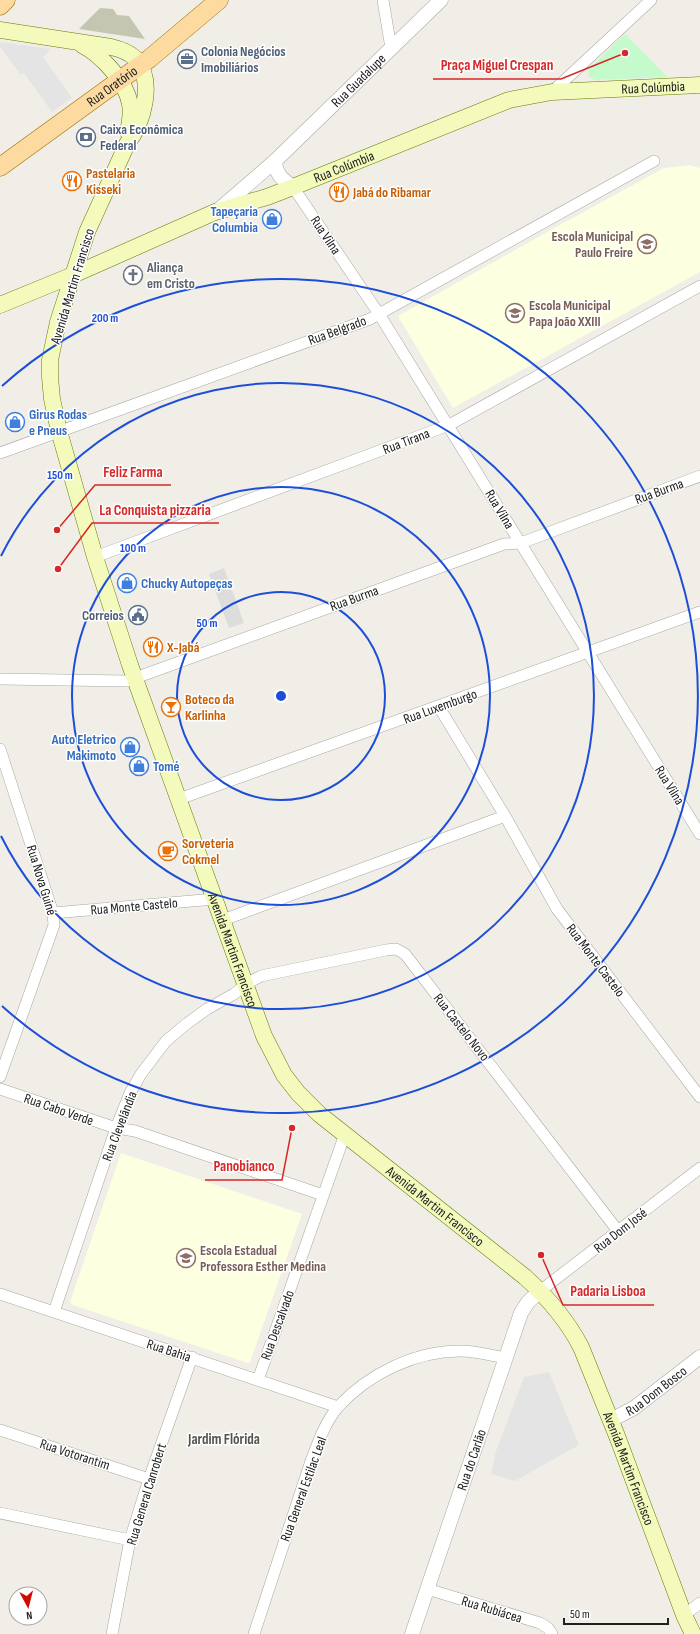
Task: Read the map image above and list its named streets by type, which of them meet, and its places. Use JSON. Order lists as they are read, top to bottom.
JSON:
{
  "streets": {
    "main road": ["Rua Oratório", "Rua Colúmbia", "Avenida Martim Francisco"],
    "street": [
      "Rua Guadalupe",
      "Rua Vilna",
      "Rua Belgrado",
      "Rua Tirana",
      "Rua Burma",
      "Rua Luxemburgo",
      "Rua Nova Guiné",
      "Rua Monte Castelo",
      "Rua Castelo Novo",
      "Rua Cabo Verde",
      "Rua Clevelândia",
      "Rua Dom José",
      "Rua Descalvado",
      "Rua Bahia",
      "Rua Dom Bosco",
      "Rua Votorantim",
      "Rua do Carlão",
      "Rua General Estilac Leal",
      "Rua General Canrobert",
      "Rua Rubiácea"
    ]
  },
  "crossings": [
    ["Rua Guadalupe", "Rua Colúmbia"],
    ["Rua Oratório", "Avenida Martim Francisco"],
    ["Rua Colúmbia", "Rua Vilna"],
    ["Rua Colúmbia", "Avenida Martim Francisco"],
    ["Rua Vilna", "Rua Belgrado"],
    ["Rua Vilna", "Rua Tirana"],
    ["Rua Vilna", "Rua Burma"],
    ["Rua Vilna", "Rua Luxemburgo"],
    ["Avenida Martim Francisco", "Rua Belgrado"],
    ["Avenida Martim Francisco", "Rua Tirana"],
    ["Avenida Martim Francisco", "Rua Burma"],
    ["Avenida Martim Francisco", "Rua Luxemburgo"],
    ["Avenida Martim Francisco", "Rua Monte Castelo"],
    ["Avenida Martim Francisco", "Rua Castelo Novo"],
    ["Avenida Martim Francisco", "Rua Clevelândia"],
    ["Avenida Martim Francisco", "Rua Dom José"],
    ["Avenida Martim Francisco", "Rua Descalvado"],
    ["Avenida Martim Francisco", "Rua Dom Bosco"],
    ["Avenida Martim Francisco", "Rua do Carlão"],
    ["Rua Luxemburgo", "Rua Monte Castelo"],
    ["Rua Nova Guiné", "Rua Monte Castelo"],
    ["Rua Castelo Novo", "Rua Clevelândia"],
    ["Rua Castelo Novo", "Rua Dom José"],
    ["Rua Cabo Verde", "Rua Clevelândia"],
    ["Rua Cabo Verde", "Rua Descalvado"],
    ["Rua Clevelândia", "Rua Bahia"],
    ["Rua Dom José", "Rua do Carlão"],
    ["Rua Descalvado", "Rua Bahia"],
    ["Rua Bahia", "Rua General Estilac Leal"],
    ["Rua Bahia", "Rua General Canrobert"],
    ["Rua Votorantim", "Rua General Canrobert"],
    ["Rua do Carlão", "Rua General Estilac Leal"],
    ["Rua do Carlão", "Rua Rubiácea"]
  ],
  "districts": ["Jardim Flórida"],
  "places": {
    "other": [
      "Praça Miguel Crespan",
      "Feliz Farma",
      "La Conquista pizzaria",
      "Panobianco",
      "Padaria Lisboa"
    ],
    "office": ["Colonia Negócios Imobiliários"],
    "bank": ["Caixa Econômica Federal"],
    "restaurant": ["Pastelaria Kisseki", "Jabá do Ribamar", "X-Jabá"],
    "shop": [
      "Tapeçaria Columbia",
      "Girus Rodas e Pneus",
      "Chucky Autopeças",
      "Auto Eletrico Makimoto",
      "Tomé"
    ],
    "school or university": ["Escola Municipal Paulo Freire", "Escola Municipal Papa João XXIII", "Escola Estadual Professora Esther Medina"],
    "church": ["Aliança em Cristo"],
    "public building": ["Correios"],
    "bar": ["Boteco da Karlinha"],
    "cafe": ["Sorveteria Cokmel"]
  },
  "scale_bar": "50 m",
  "north": "bottom",
  "rings": [
    "200 m",
    "150 m",
    "100 m",
    "50 m"
  ]
}
